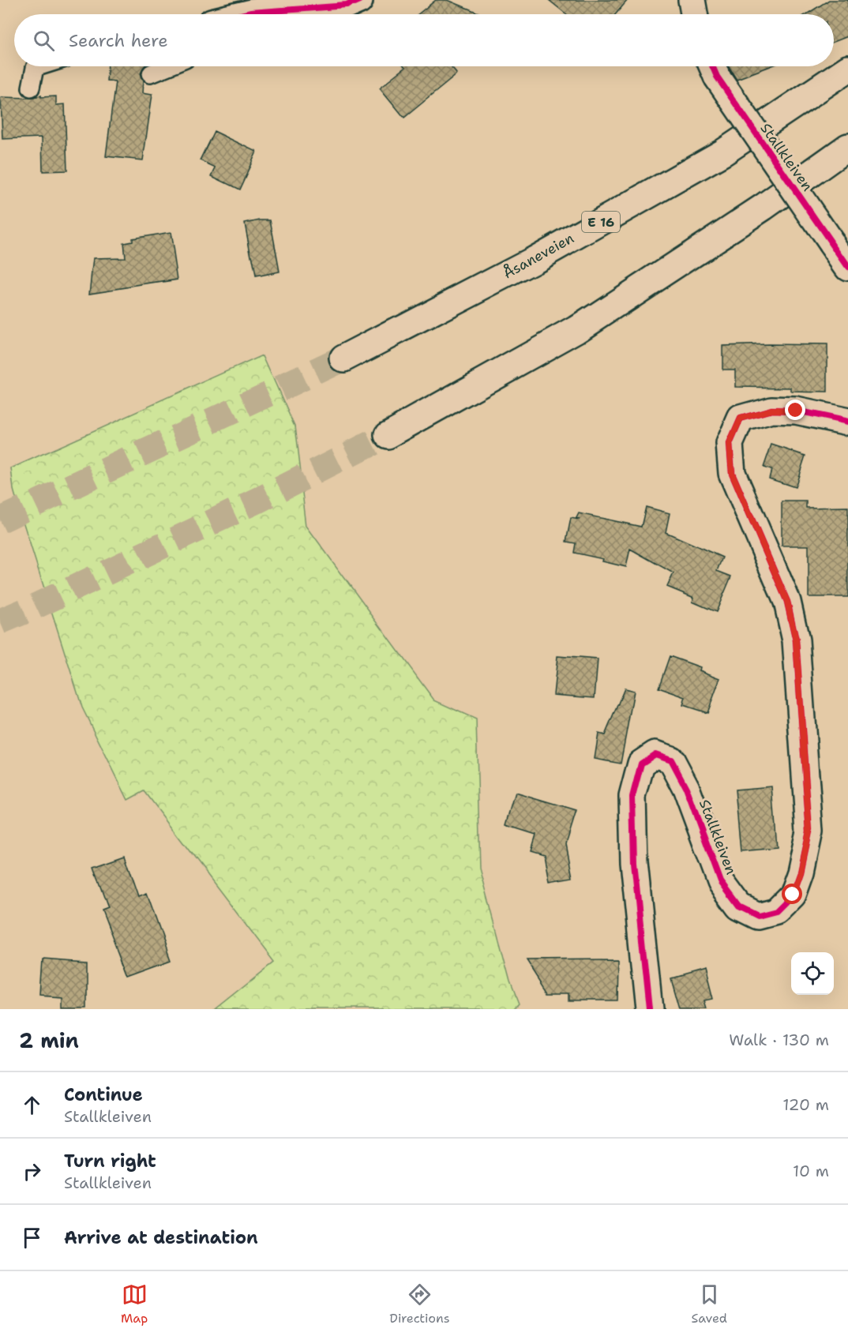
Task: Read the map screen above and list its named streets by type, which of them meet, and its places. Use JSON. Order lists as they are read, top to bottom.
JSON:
{
  "streets": {
    "main road": ["Stallkleiven", "E 16", "Åsaneveien"]
  },
  "page": {
    "search": "Search here",
    "heading": ["2 min", "Walk · 130 m"],
    "list": [
      ["Continue", "Stallkleiven", "120 m"],
      ["Turn right", "Stallkleiven", "10 m"],
      "Arrive at destination"
    ],
    "nav": ["Map", "Directions", "Saved"]
  }
}
